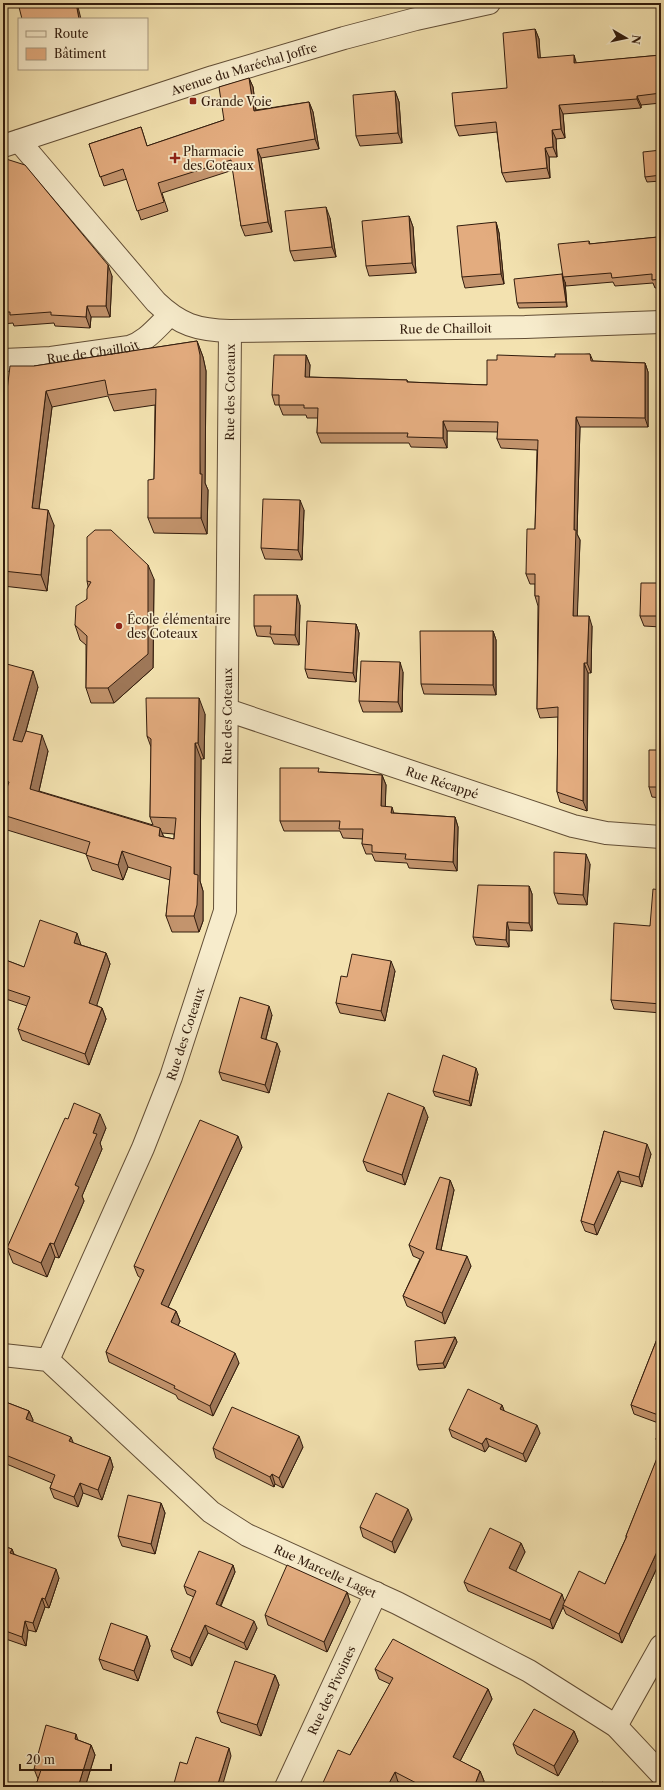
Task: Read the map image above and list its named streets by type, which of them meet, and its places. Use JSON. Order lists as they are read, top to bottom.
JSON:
{
  "streets": {
    "street": [
      "Avenue du Maréchal Joffre",
      "Rue de Chailloit",
      "Rue des Coteaux",
      "Rue Récappé",
      "Rue Marcelle Laget",
      "Rue des Pivoines"
    ]
  },
  "crossings": [
    ["Avenue du Maréchal Joffre", "Rue des Coteaux"],
    ["Rue de Chailloit", "Rue des Coteaux"],
    ["Rue des Coteaux", "Rue Récappé"],
    ["Rue des Coteaux", "Rue Marcelle Laget"],
    ["Rue Marcelle Laget", "Rue des Pivoines"]
  ],
  "places": {
    "transit": ["Grande Voie"],
    "health": ["Pharmacie des Coteaux"],
    "other": ["École élémentaire des Coteaux"]
  },
  "legend": ["Route", "Bâtiment"],
  "scale_bar": "20 m",
  "north": "right"
}
